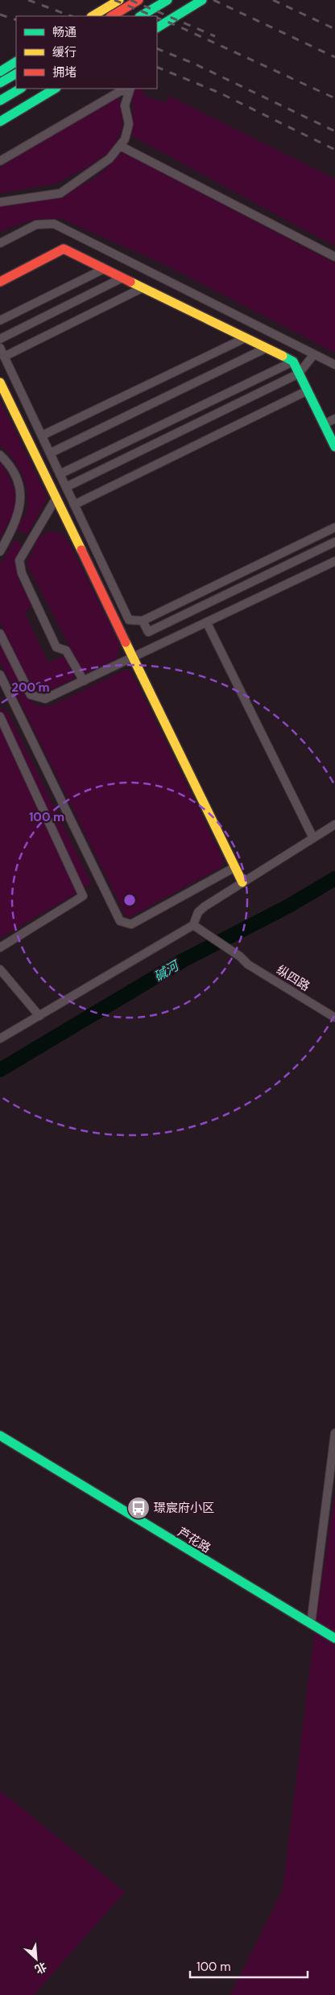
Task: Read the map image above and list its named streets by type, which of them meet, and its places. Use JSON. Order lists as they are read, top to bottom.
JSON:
{
  "streets": {
    "street": ["纵四路", "芦花路"]
  },
  "water": ["碱河"],
  "places": {
    "bus stop": ["璟宸府小区"]
  },
  "legend": ["畅通", "缓行", "拥堵"],
  "scale_bar": "100 m",
  "north": "bottom right",
  "rings": ["200 m", "100 m"]
}
